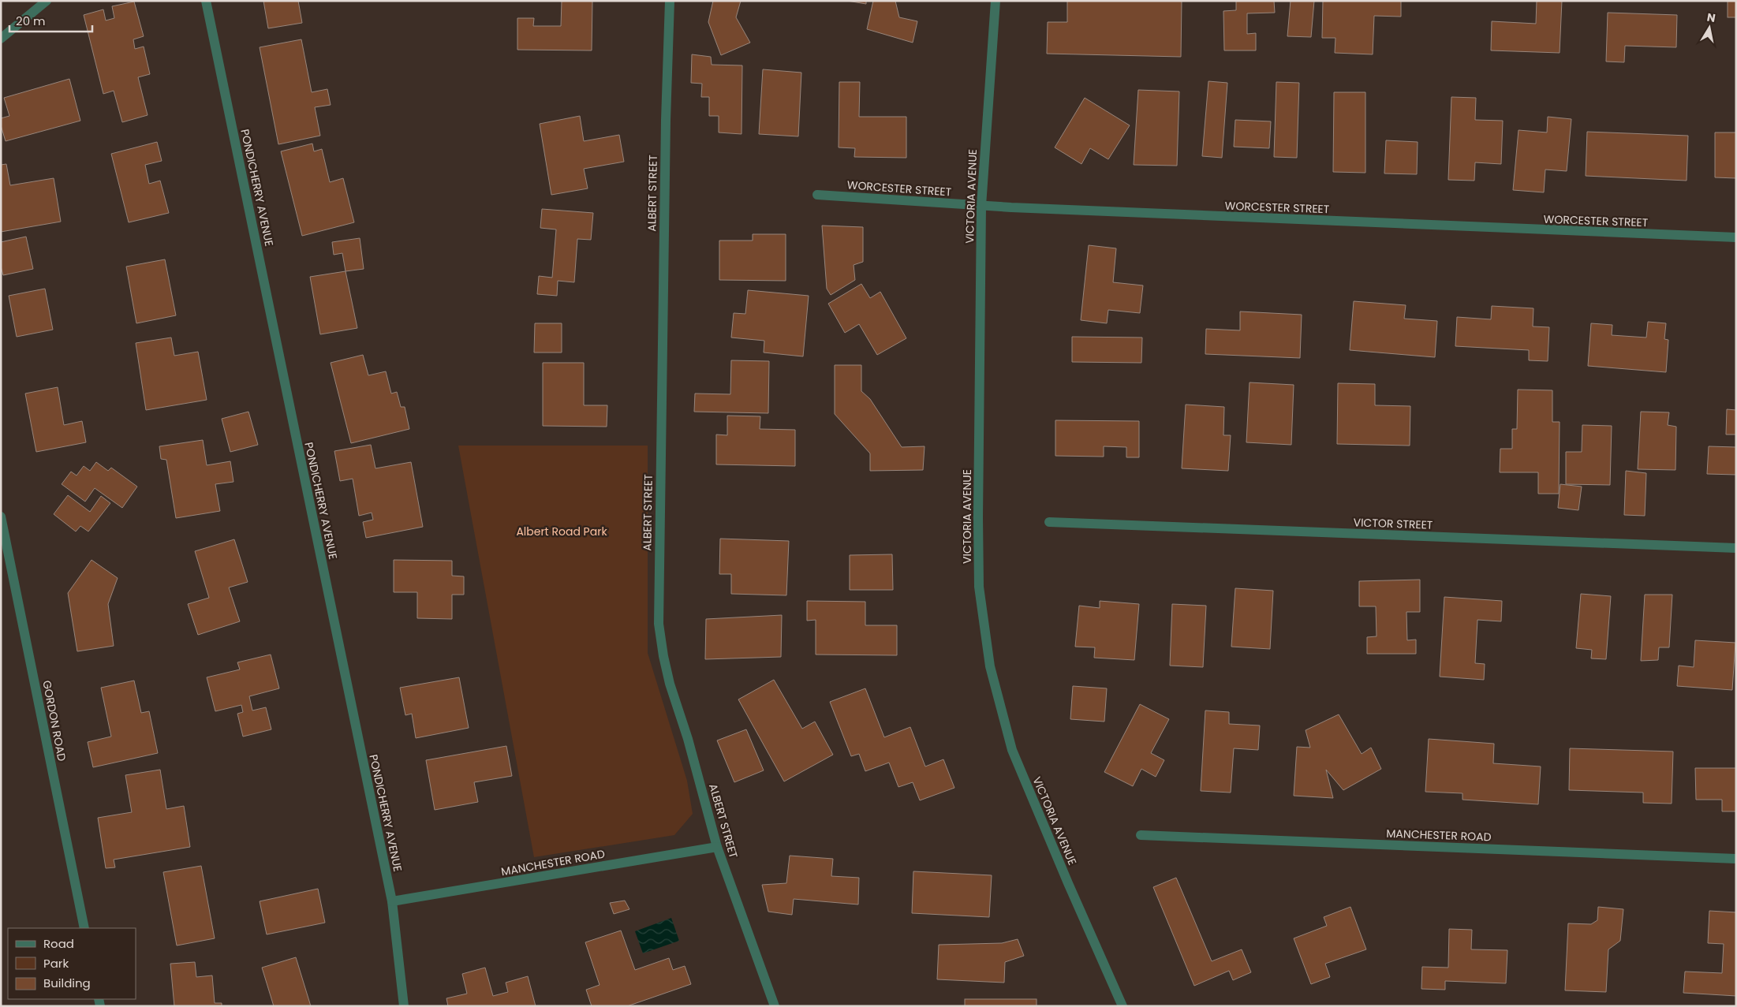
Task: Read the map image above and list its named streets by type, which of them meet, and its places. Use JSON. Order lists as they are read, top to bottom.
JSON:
{
  "streets": {
    "street": [
      "PONDICHERRY AVENUE",
      "WORCESTER STREET",
      "ALBERT STREET",
      "VICTORIA AVENUE",
      "VICTOR STREET",
      "GORDON ROAD",
      "MANCHESTER ROAD"
    ]
  },
  "crossings": [
    ["PONDICHERRY AVENUE", "MANCHESTER ROAD"],
    ["WORCESTER STREET", "VICTORIA AVENUE"],
    ["ALBERT STREET", "MANCHESTER ROAD"]
  ],
  "parks": ["Albert Road Park"],
  "legend": ["Road", "Park", "Building"],
  "scale_bar": "20 m",
  "north": "top"
}
